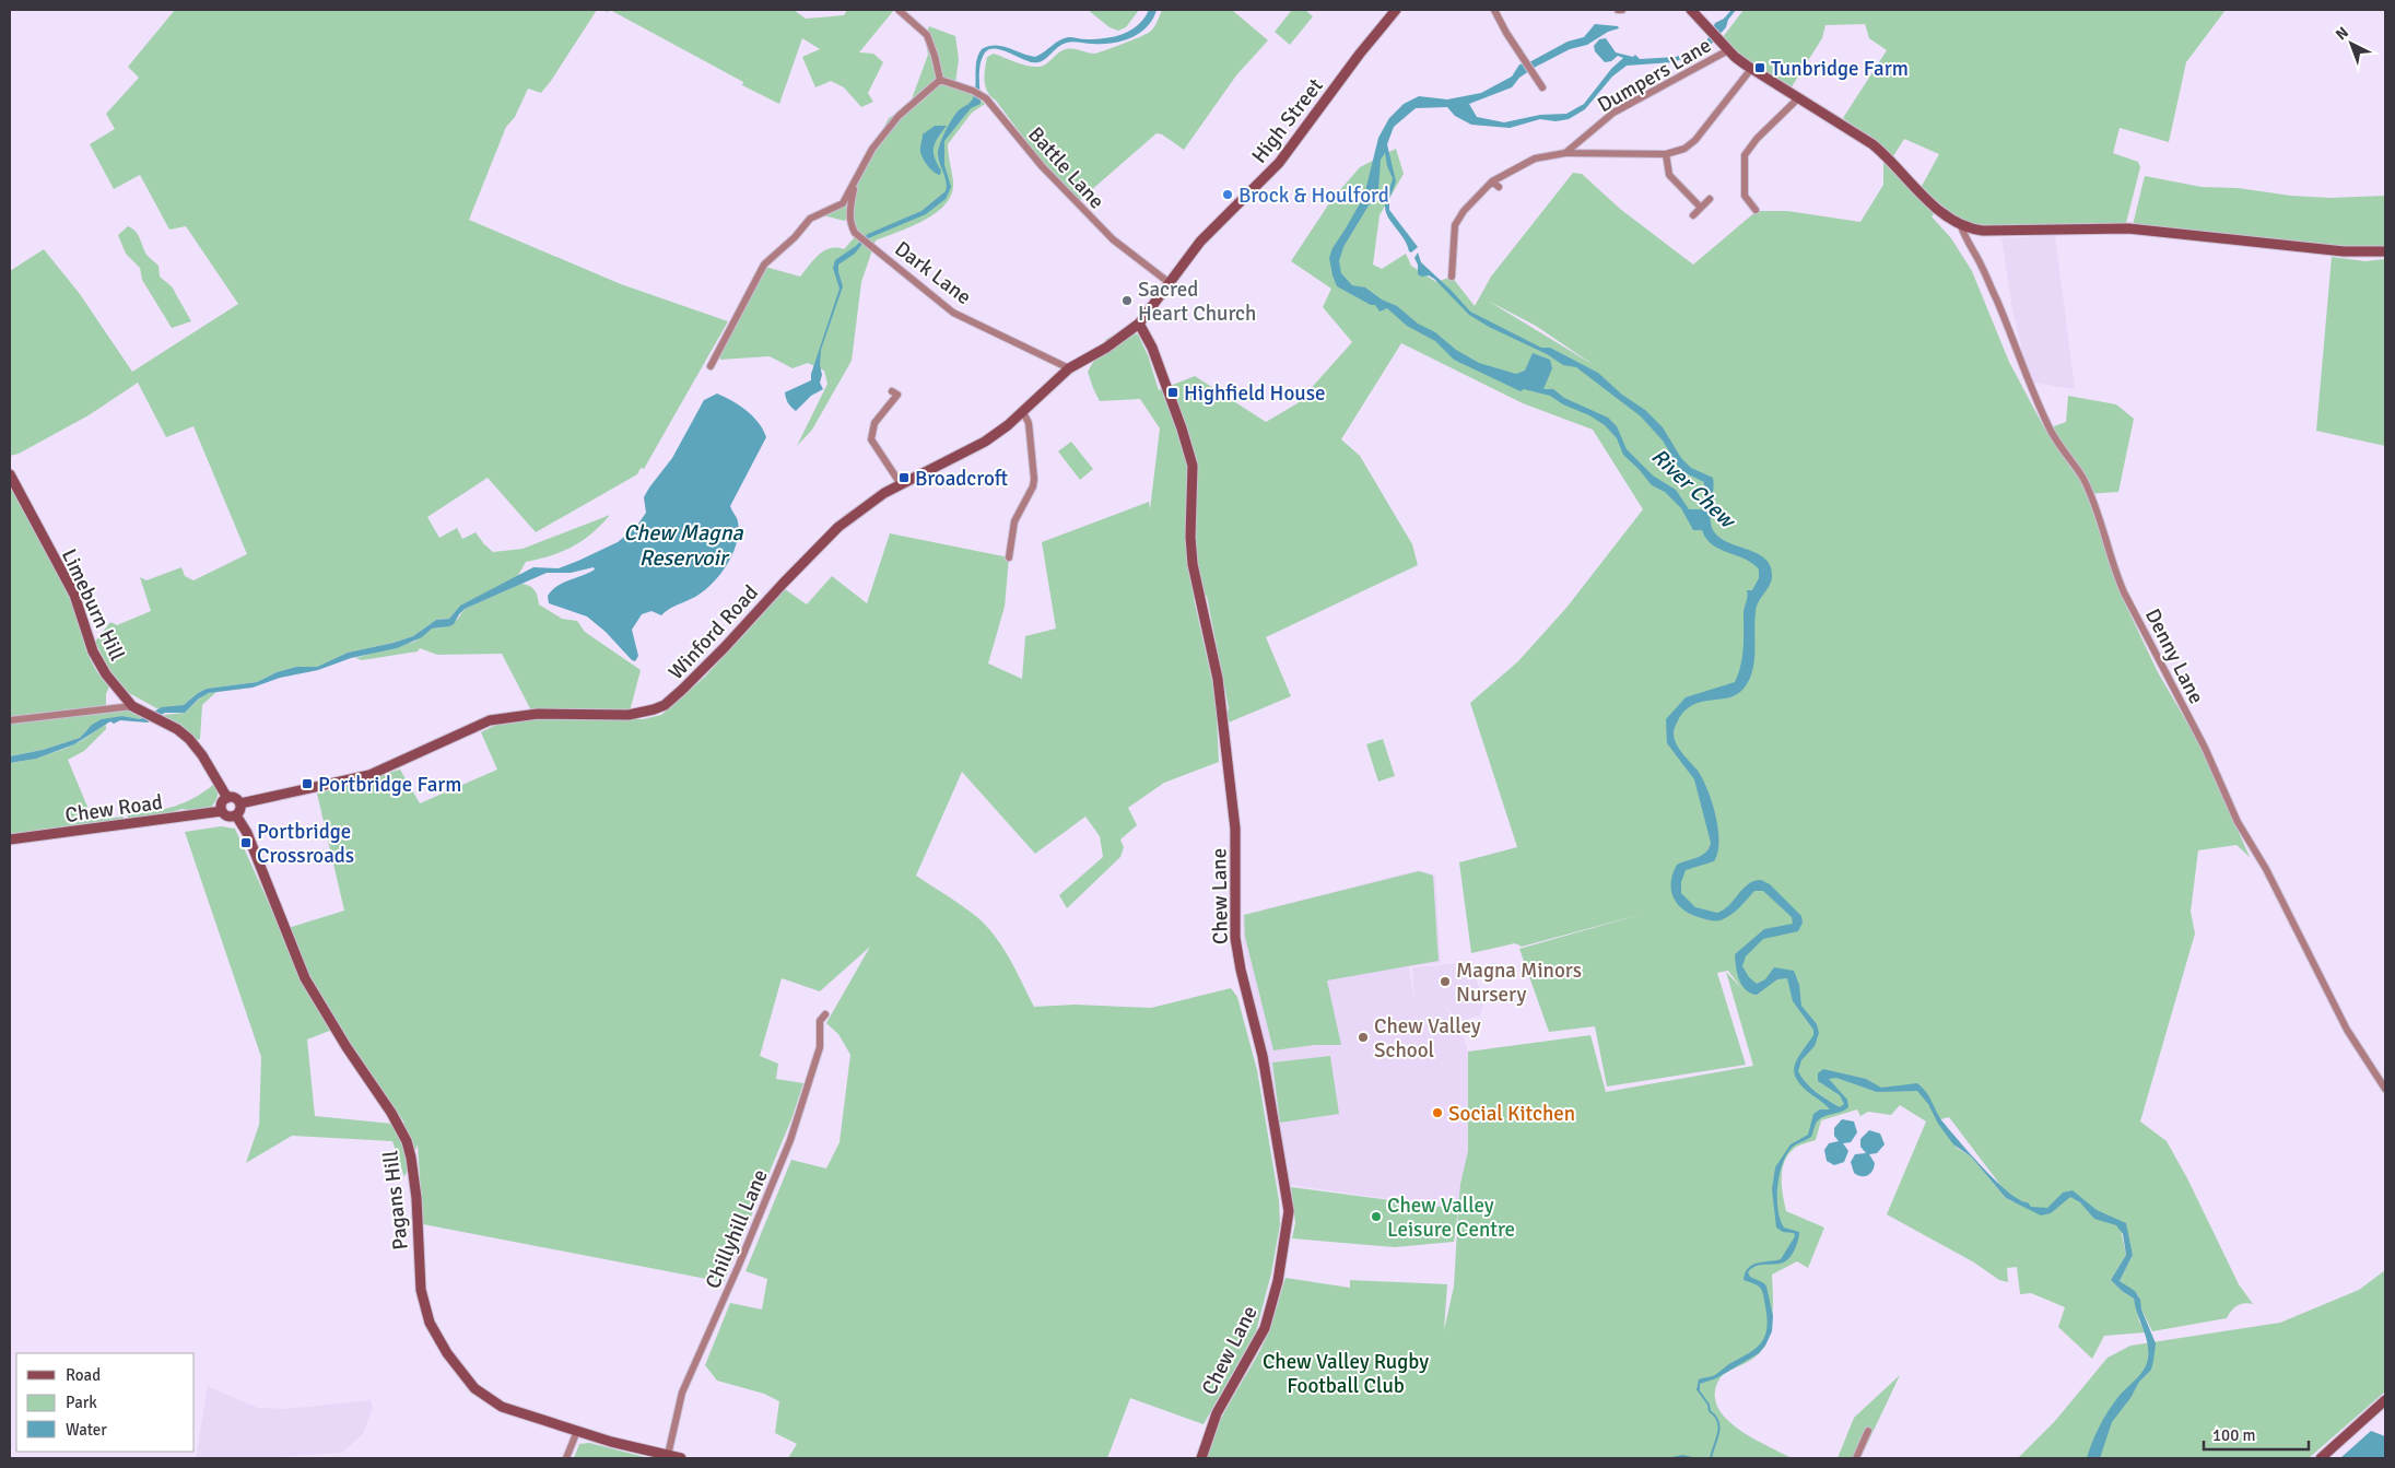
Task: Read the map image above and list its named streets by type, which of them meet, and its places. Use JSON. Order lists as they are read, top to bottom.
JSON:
{
  "streets": {
    "main road": [
      "High Street",
      "Limeburn Hill",
      "Winford Road",
      "Chew Road",
      "Chew Lane",
      "Pagans Hill"
    ],
    "street": [
      "Dumpers Lane",
      "Battle Lane",
      "Dark Lane",
      "Denny Lane",
      "Chillyhill Lane"
    ]
  },
  "crossings": [
    ["High Street", "Battle Lane"],
    ["High Street", "Winford Road"],
    ["High Street", "Chew Lane"],
    ["Dark Lane", "Winford Road"],
    ["Limeburn Hill", "Winford Road"],
    ["Limeburn Hill", "Chew Road"],
    ["Limeburn Hill", "Pagans Hill"],
    ["Winford Road", "Chew Road"],
    ["Winford Road", "Chew Lane"],
    ["Winford Road", "Pagans Hill"],
    ["Chew Road", "Pagans Hill"],
    ["Pagans Hill", "Chillyhill Lane"]
  ],
  "water": ["River Chew", "Chew Magna Reservoir"],
  "parks": ["Chew Valley Rugby Football Club"],
  "places": {
    "transit": [
      "Tunbridge Farm",
      "Highfield House",
      "Broadcroft",
      "Portbridge Farm",
      "Portbridge Crossroads"
    ],
    "other": [
      "Brock & Houlford",
      "Sacred Heart Church",
      "Magna Minors Nursery",
      "Chew Valley School",
      "Social Kitchen",
      "Chew Valley Leisure Centre"
    ]
  },
  "legend": ["Road", "Park", "Water"],
  "scale_bar": "100 m",
  "north": "top left"
}
